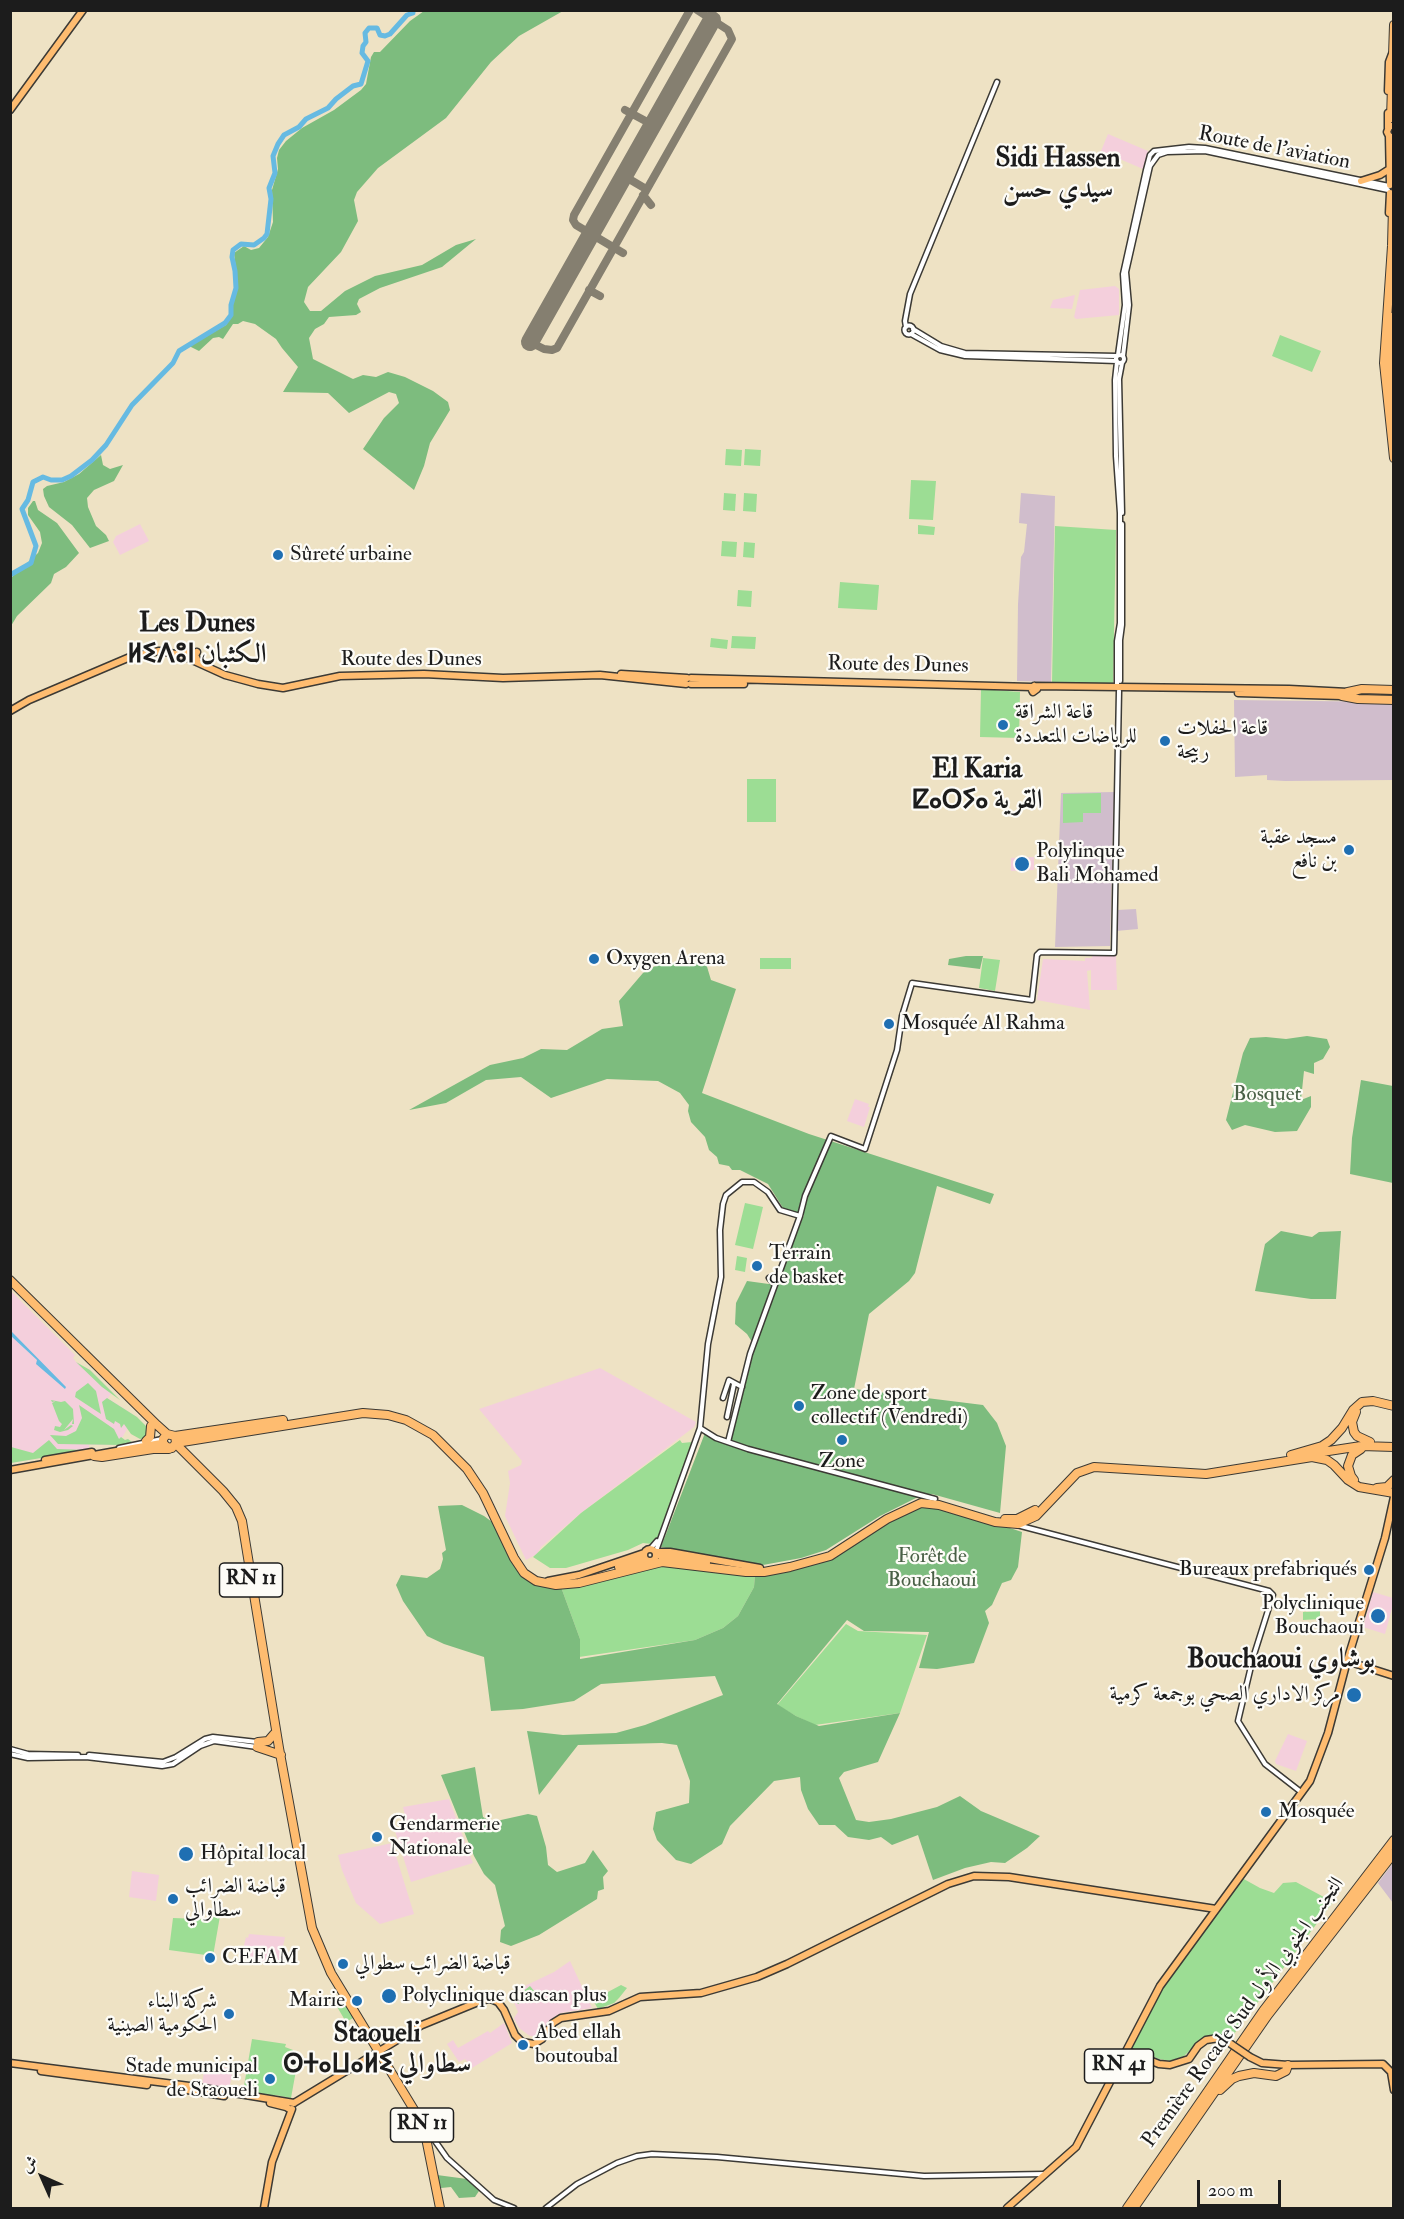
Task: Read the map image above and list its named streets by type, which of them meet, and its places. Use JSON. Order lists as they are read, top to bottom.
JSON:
{
  "streets": {
    "highway": ["Route des Dunes", "RN 11", "Première Rocade Sud التجنب الجنوبي الأول"],
    "main road": ["RN 41"],
    "street": ["Route de l'aviation"]
  },
  "districts": [
    "Sidi Hassen سيدي حسن",
    "Les Dunes ⵍⵉⴷⵓⵏ الكثبان",
    "El Karia ⵇⴰⵔⵢⴰ القرية",
    "Bouchaoui بوشاوي",
    "Staoueli ⵙⵜⴰⵡⴰⵍⵉ سطاوالي"
  ],
  "parks": ["Bosquet", "Forêt de Bouchaoui"],
  "places": [
    "Sûreté urbaine",
    "قاعة الشراقة للرياضات المتعددة",
    "قاعة الحفلات ربيحة",
    "مسجد عقبة بن نافع",
    "Polylinque Bali Mohamed",
    "Oxygen Arena",
    "Mosquée Al Rahma",
    "Terrain de basket",
    "Zone de sport collectif (Vendredi)",
    "Zone",
    "Bureaux prefabriqués",
    "Polyclinique Bouchaoui",
    "مركز الاداري الصحي بوجمعة كرمية",
    "Mosquée",
    "Gendarmerie Nationale",
    "Hôpital local",
    "قباضة الضرائب سطاوالي",
    "CEFAM",
    "قباضة الضرائب سطوالي",
    "Polyclinique diascan plus",
    "Mairie",
    "شركة البناء الحكومية الصينية",
    "Abed ellah boutoubal",
    "Stade municipal de Staoueli"
  ],
  "scale_bar": "200 m",
  "north": "top left"
}
